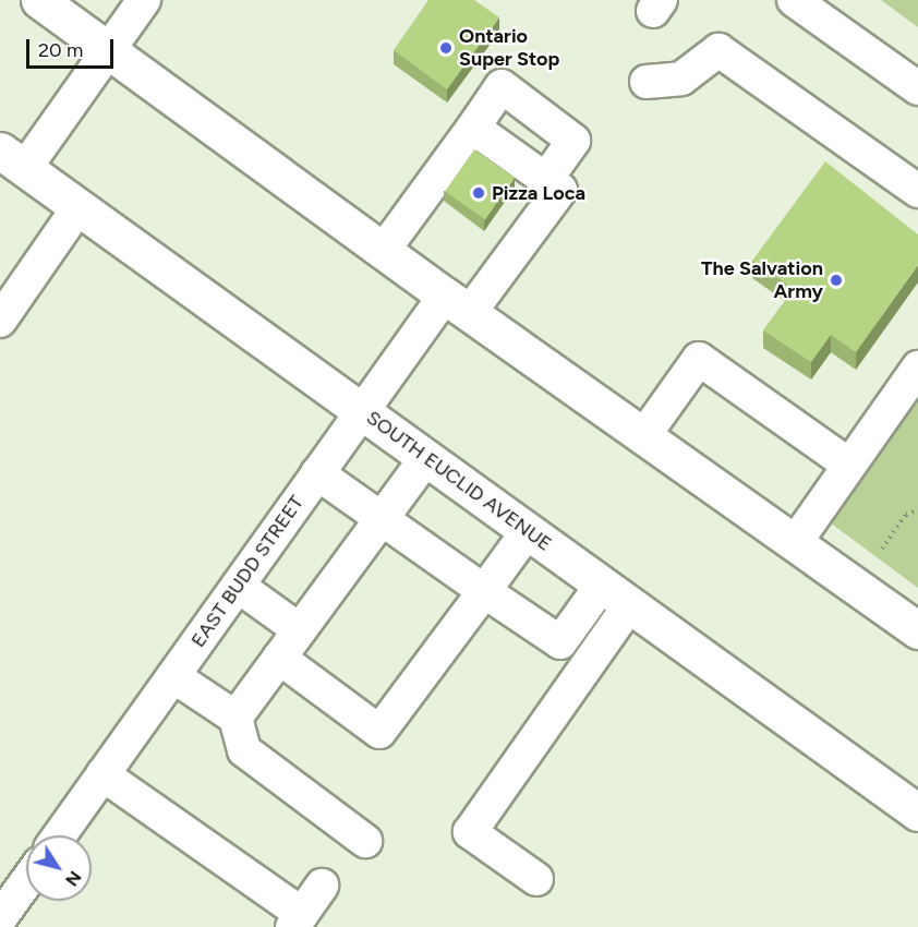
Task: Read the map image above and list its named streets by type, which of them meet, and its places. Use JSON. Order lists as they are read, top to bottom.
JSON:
{
  "streets": {
    "main road": ["SOUTH EUCLID AVENUE"],
    "street": ["EAST BUDD STREET"]
  },
  "crossings": [
    ["SOUTH EUCLID AVENUE", "EAST BUDD STREET"]
  ],
  "places": ["Ontario Super Stop", "Pizza Loca", "The Salvation Army"],
  "scale_bar": "20 m",
  "north": "bottom right"
}
